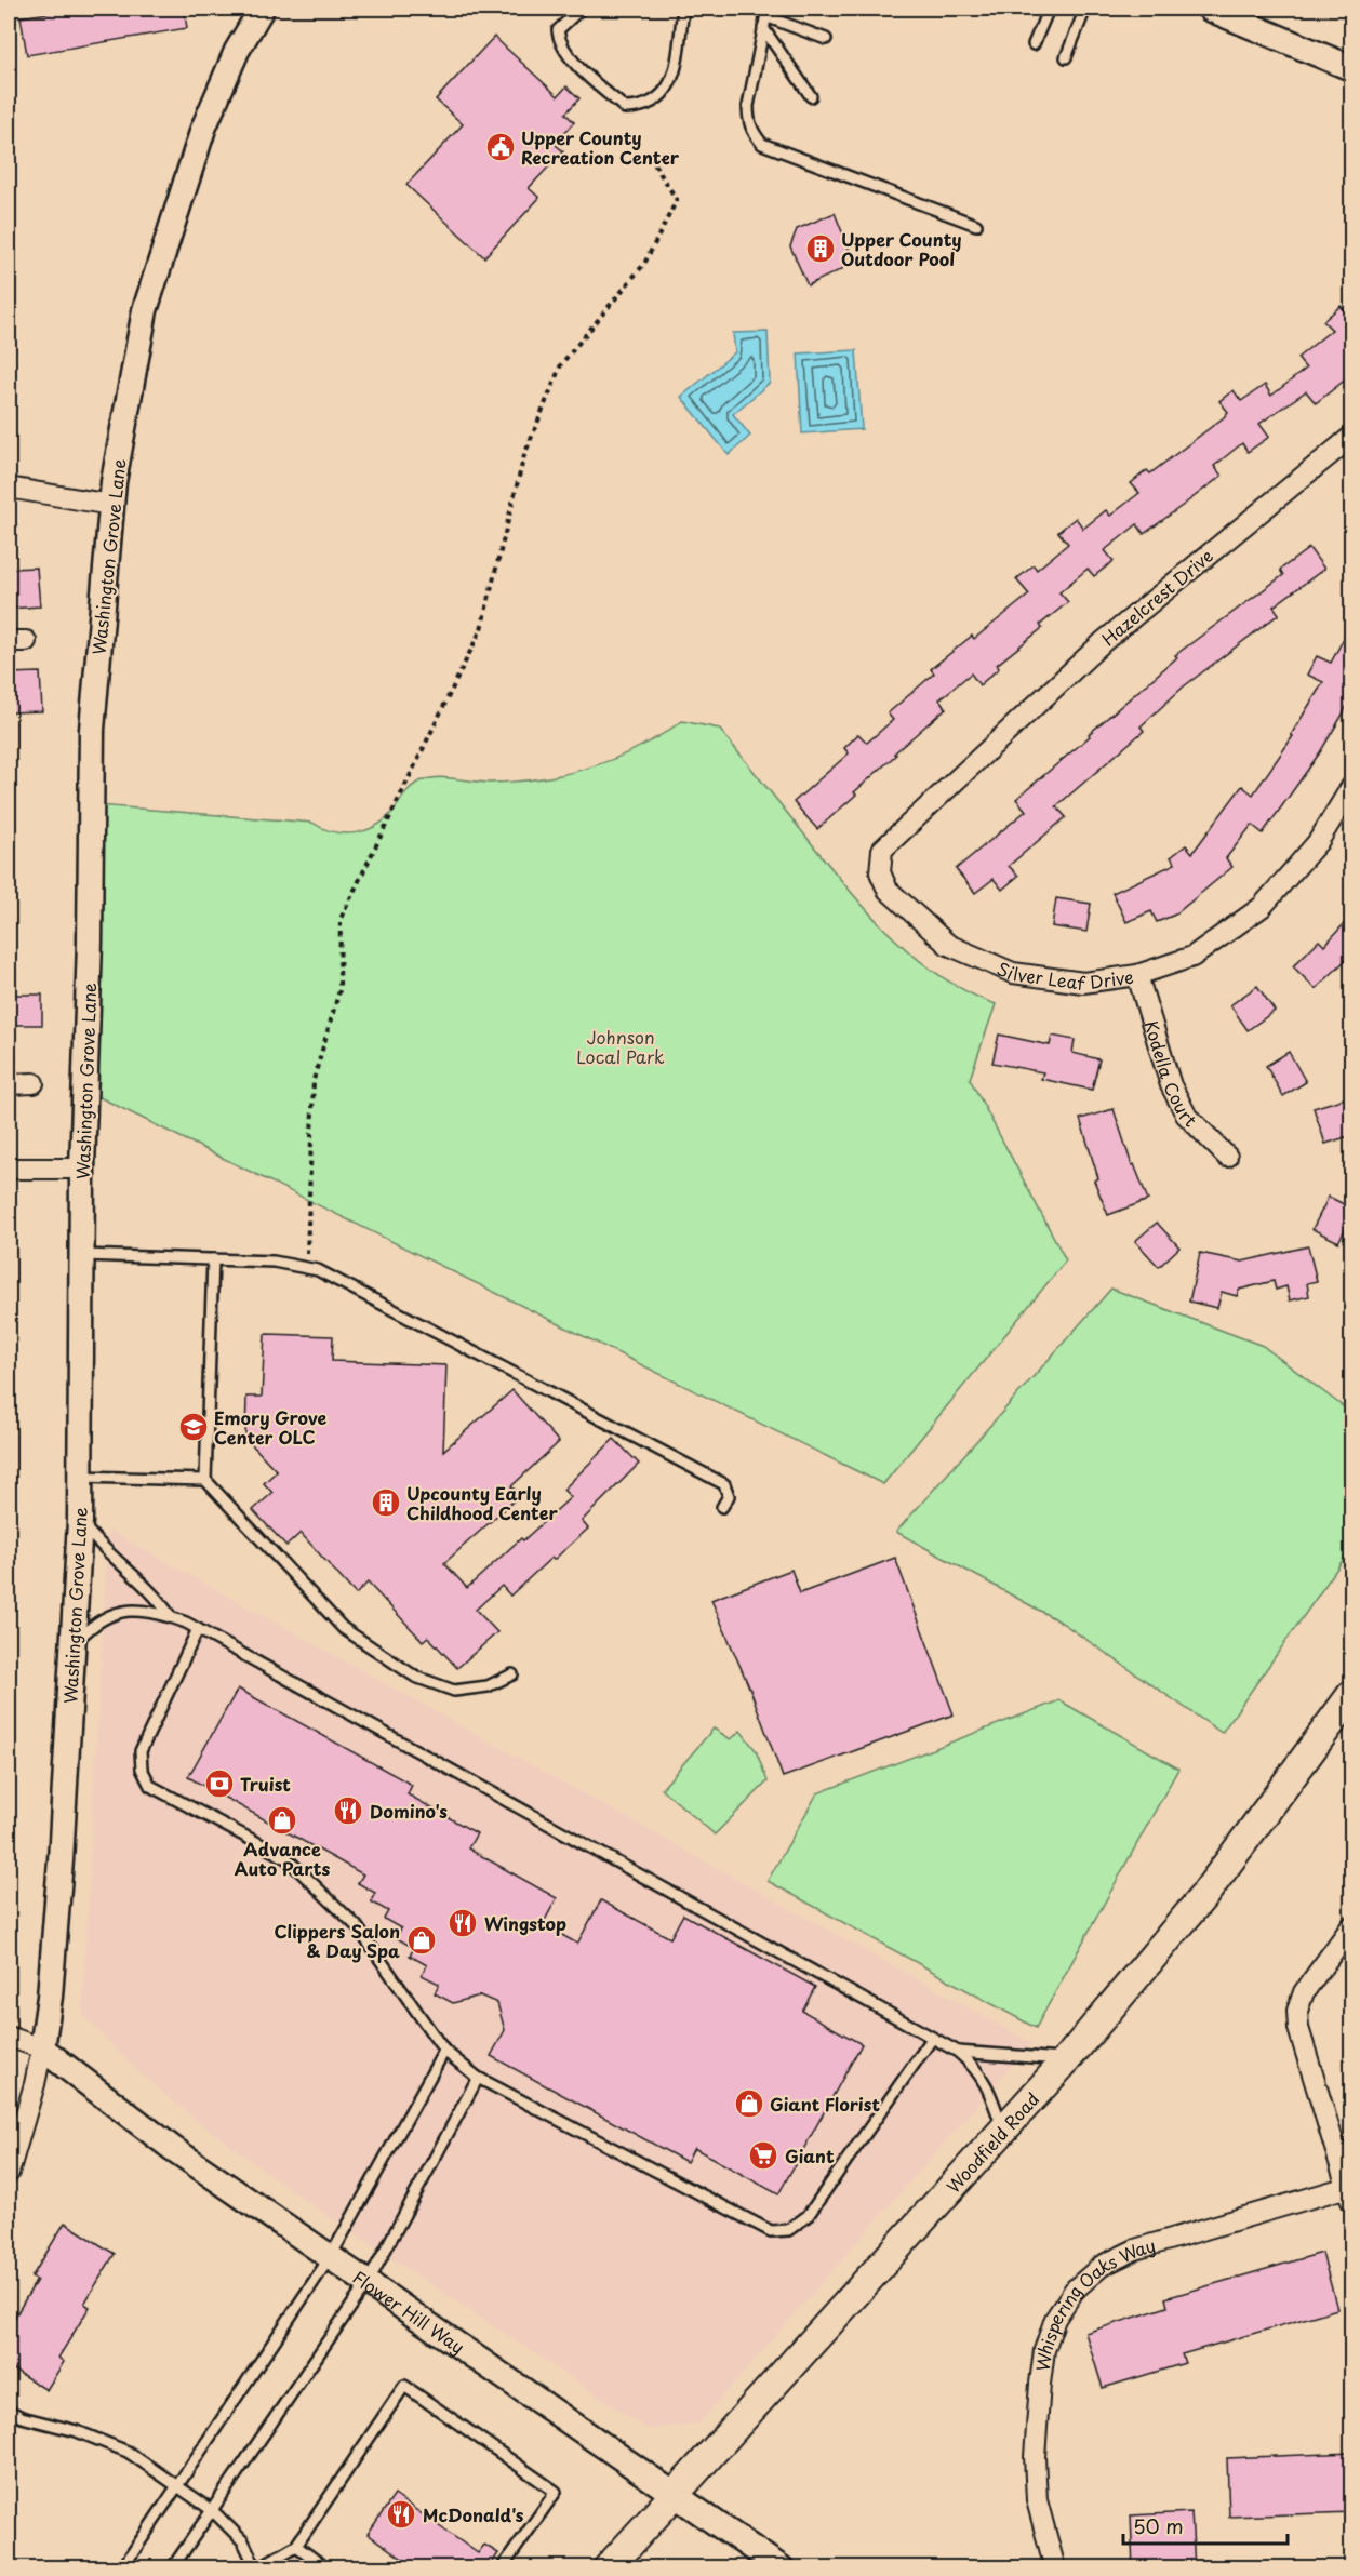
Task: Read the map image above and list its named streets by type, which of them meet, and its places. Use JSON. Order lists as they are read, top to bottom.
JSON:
{
  "streets": {
    "main road": ["Woodfield Road"],
    "street": [
      "Washington Grove Lane",
      "Hazelcrest Drive",
      "Silver Leaf Drive",
      "Kodella Court",
      "Flower Hill Way",
      "Whispering Oaks Way"
    ]
  },
  "crossings": [
    ["Washington Grove Lane", "Flower Hill Way"],
    ["Hazelcrest Drive", "Silver Leaf Drive"],
    ["Silver Leaf Drive", "Kodella Court"],
    ["Woodfield Road", "Flower Hill Way"]
  ],
  "parks": ["Johnson Local Park"],
  "places": {
    "public building": ["Upper County Recreation Center"],
    "building": ["Upper County Outdoor Pool", "Upcounty Early Childhood Center"],
    "school or university": ["Emory Grove Center OLC"],
    "bank": ["Truist"],
    "restaurant": ["Domino's", "Wingstop", "McDonald's"],
    "shop": ["Advance Auto Parts", "Clippers Salon & Day Spa", "Giant Florist"],
    "supermarket": ["Giant"]
  },
  "scale_bar": "50 m"
}
